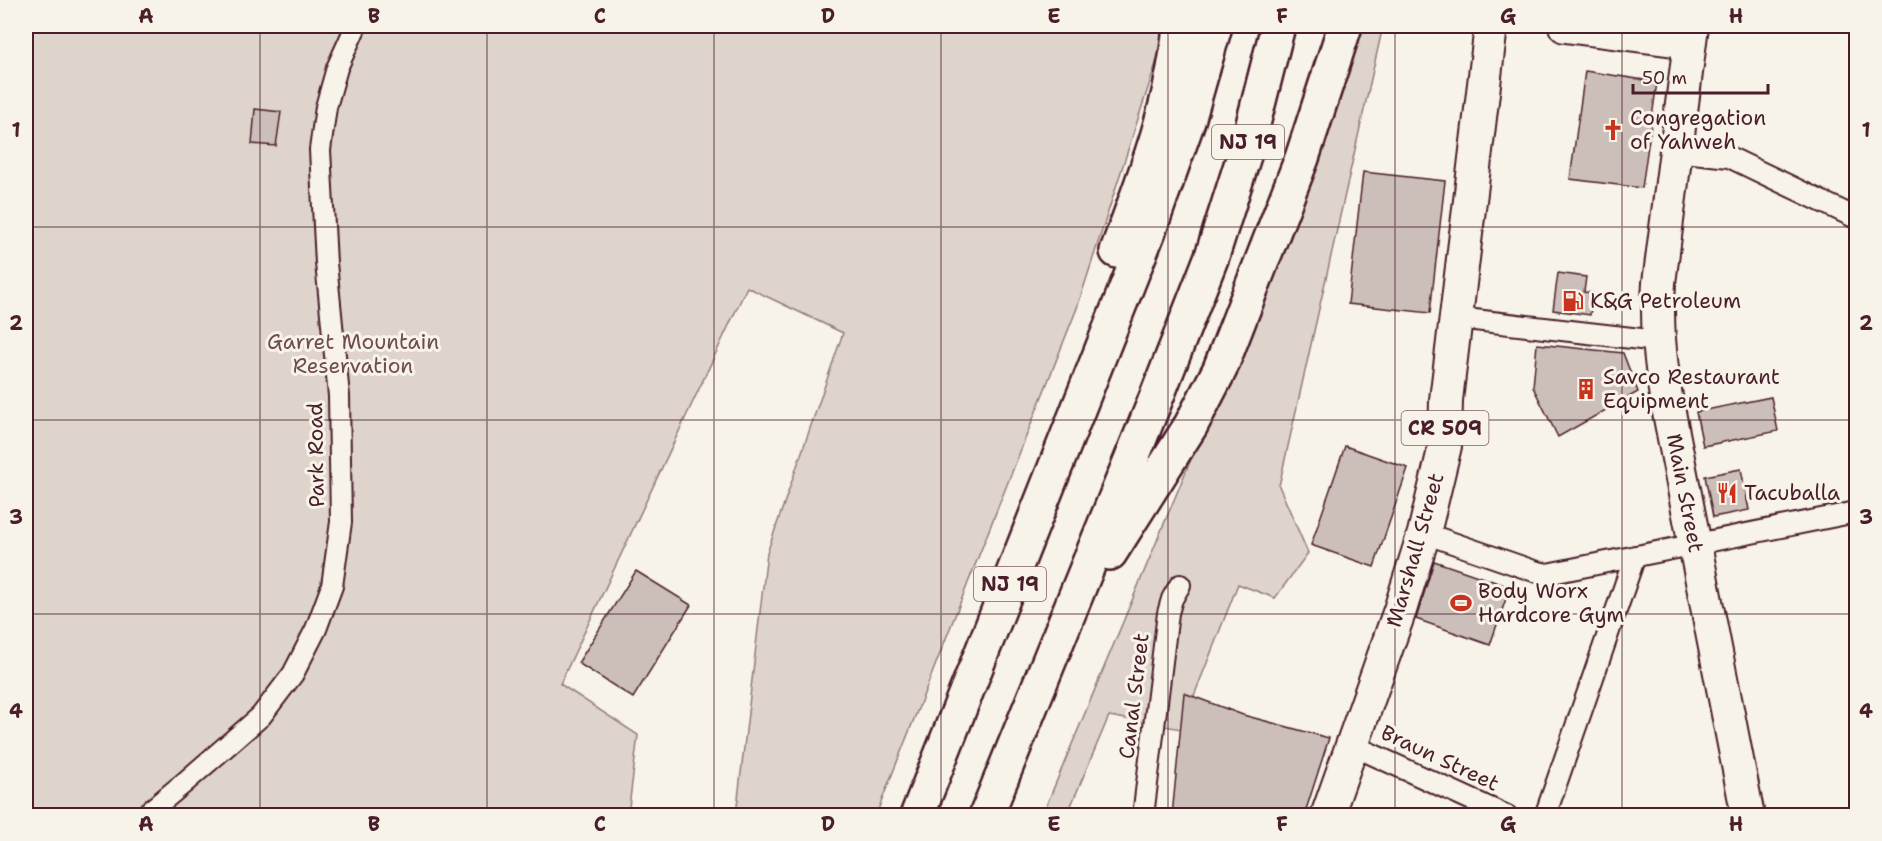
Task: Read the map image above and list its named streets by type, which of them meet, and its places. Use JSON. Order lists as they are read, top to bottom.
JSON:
{
  "streets": {
    "highway": ["NJ 19"],
    "main road": ["CR 509", "Main Street", "Marshall Street"],
    "street": ["Park Road", "Canal Street", "Braun Street"]
  },
  "crossings": [
    ["Marshall Street", "Braun Street"]
  ],
  "parks": ["Garret Mountain Reservation"],
  "places": {
    "church": ["Congregation of Yahweh"],
    "fuel station": ["K&G Petroleum"],
    "building": ["Savco Restaurant Equipment"],
    "restaurant": ["Tacuballa"],
    "sports": ["Body Worx Hardcore Gym"]
  },
  "scale_bar": "50 m",
  "grid": {
    "columns": [
      "A",
      "B",
      "C",
      "D",
      "E",
      "F",
      "G",
      "H"
    ],
    "rows": [
      "1",
      "2",
      "3",
      "4"
    ]
  }
}
